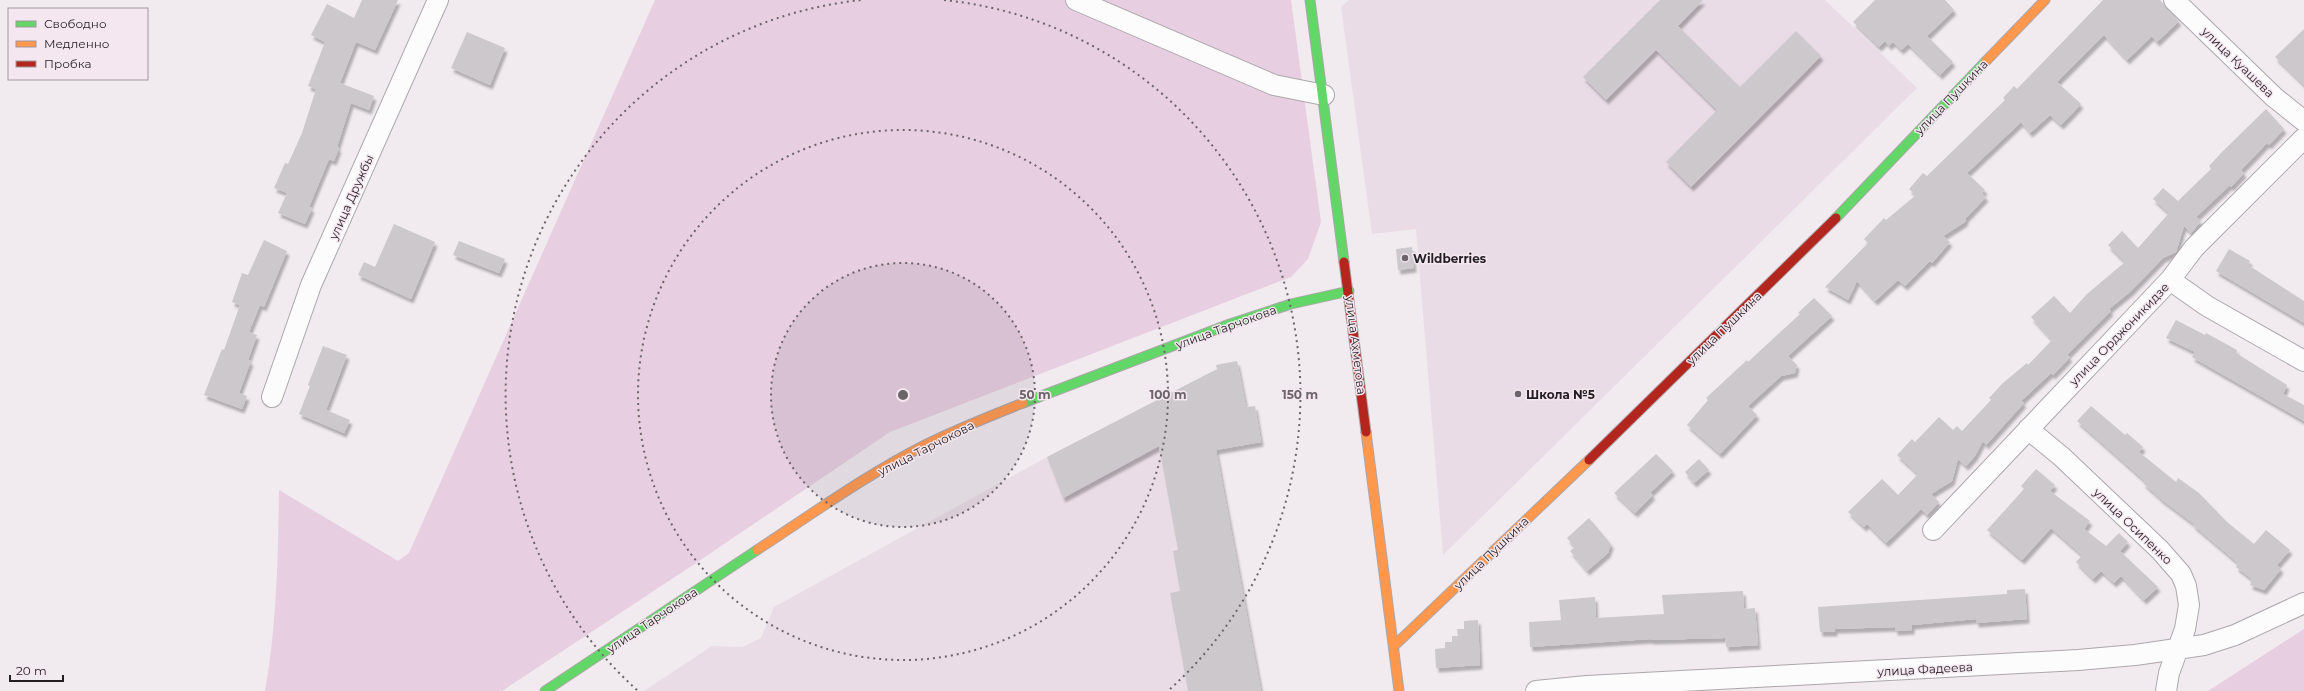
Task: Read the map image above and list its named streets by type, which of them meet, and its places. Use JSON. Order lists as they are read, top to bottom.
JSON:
{
  "streets": {
    "main road": ["улица Пушкина", "улица Тарчокова", "улица Ахметова"],
    "street": [
      "улица Куашева",
      "улица Дружбы",
      "улица Орджоникидзе",
      "улица Осипенко",
      "улица Фадеева"
    ]
  },
  "crossings": [
    ["улица Пушкина", "улица Ахметова"],
    ["улица Тарчокова", "улица Ахметова"],
    ["улица Орджоникидзе", "улица Осипенко"],
    ["улица Осипенко", "улица Фадеева"]
  ],
  "places": ["Wildberries", "Школа №5"],
  "legend": ["Свободно", "Медленно", "Пробка"],
  "scale_bar": "20 m",
  "rings": ["50 m", "100 m", "150 m"]
}
